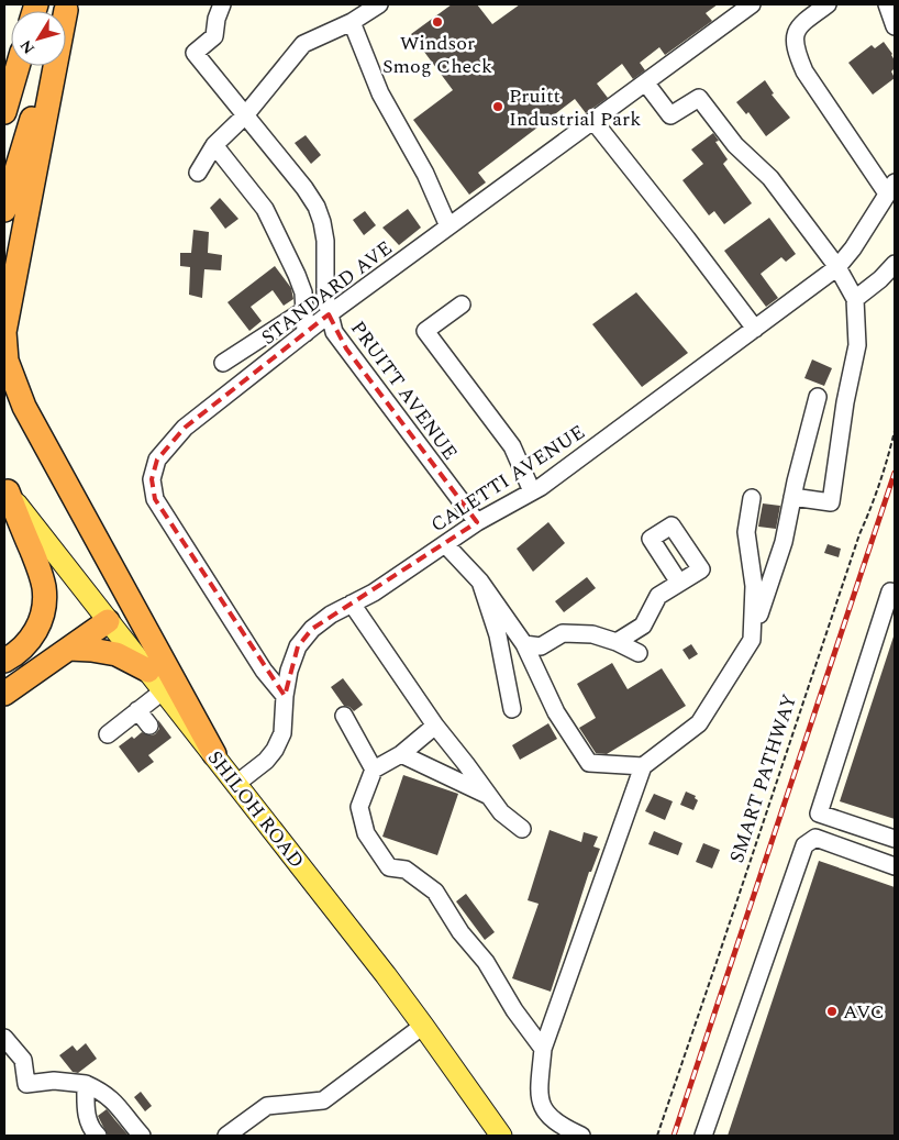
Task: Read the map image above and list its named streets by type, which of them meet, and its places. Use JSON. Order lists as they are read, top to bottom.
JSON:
{
  "streets": {
    "main road": ["SHILOH ROAD"],
    "street": ["STANDARD AVE", "PRUITT AVENUE", "CALETTI AVENUE"],
    "path": ["SMART PATHWAY"]
  },
  "crossings": [
    ["STANDARD AVE", "PRUITT AVENUE"],
    ["STANDARD AVE", "CALETTI AVENUE"],
    ["PRUITT AVENUE", "CALETTI AVENUE"],
    ["CALETTI AVENUE", "SHILOH ROAD"]
  ],
  "places": ["Windsor Smog Check", "Pruitt Industrial Park", "AVC"],
  "north": "bottom left"
}
